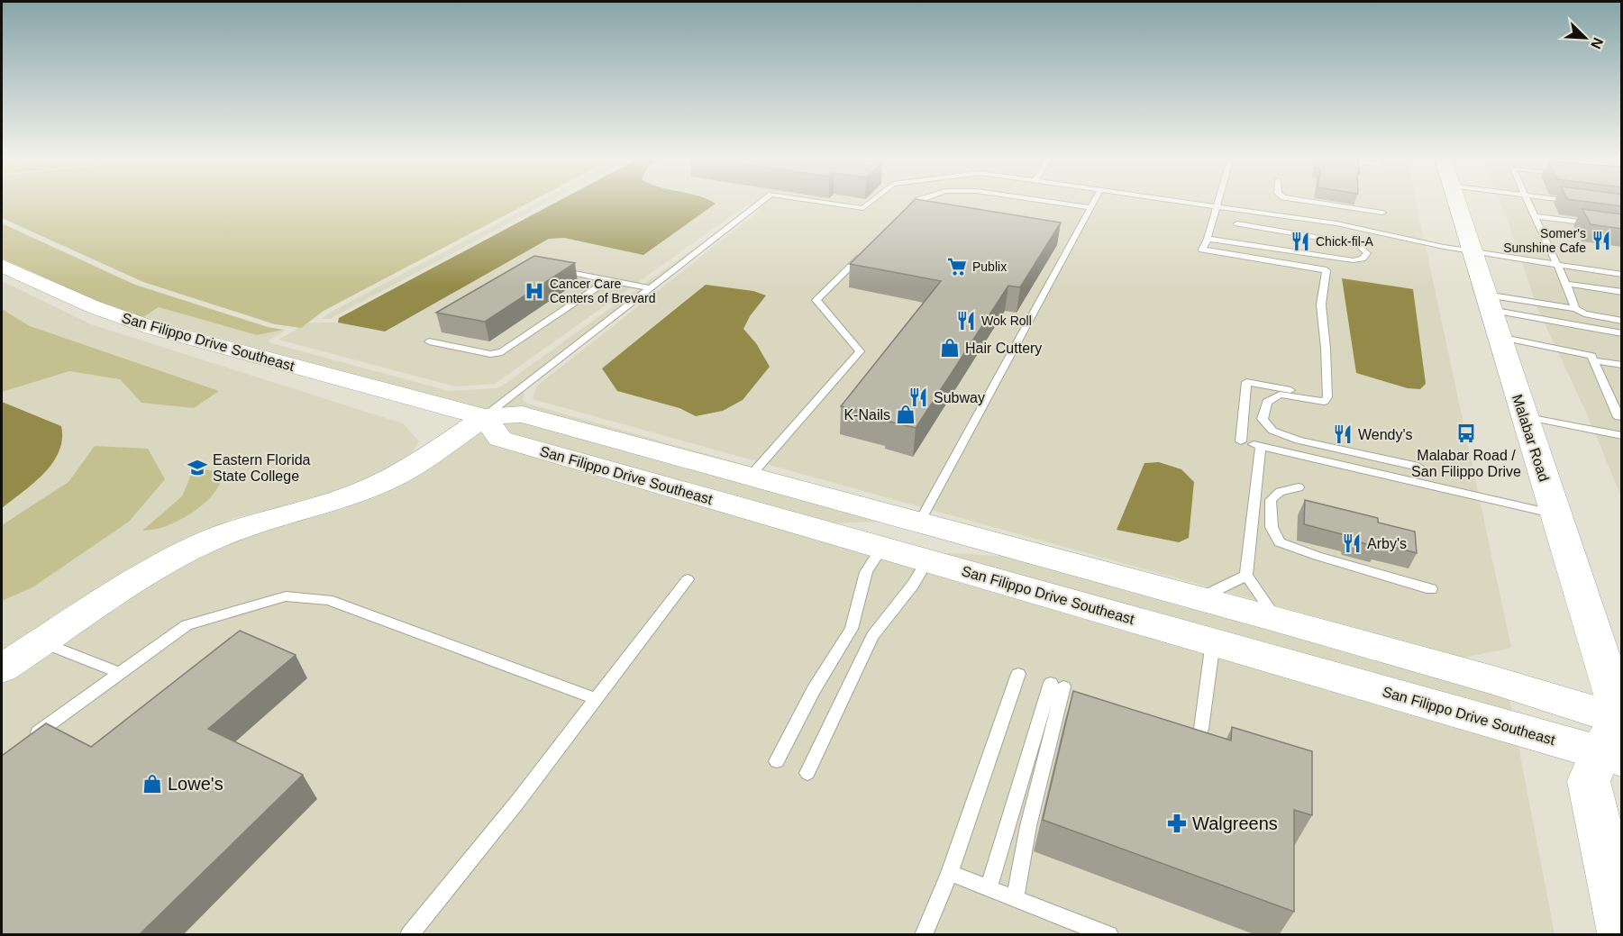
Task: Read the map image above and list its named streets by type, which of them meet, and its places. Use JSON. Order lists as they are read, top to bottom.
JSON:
{
  "streets": {
    "main road": ["Malabar Road"],
    "street": ["San Filippo Drive Southeast"]
  },
  "crossings": [
    ["San Filippo Drive Southeast", "Malabar Road"]
  ],
  "places": {
    "restaurant": [
      "Somer's Sunshine Cafe",
      "Chick-fil-A",
      "Wok Roll",
      "Subway",
      "Wendy's",
      "Arby's"
    ],
    "supermarket": ["Publix"],
    "hospital": ["Cancer Care Centers of Brevard"],
    "shop": ["Hair Cuttery", "K-Nails", "Lowe's"],
    "bus stop": ["Malabar Road / San Filippo Drive"],
    "school or university": ["Eastern Florida State College"],
    "pharmacy": ["Walgreens"]
  },
  "north": "bottom right"
}
